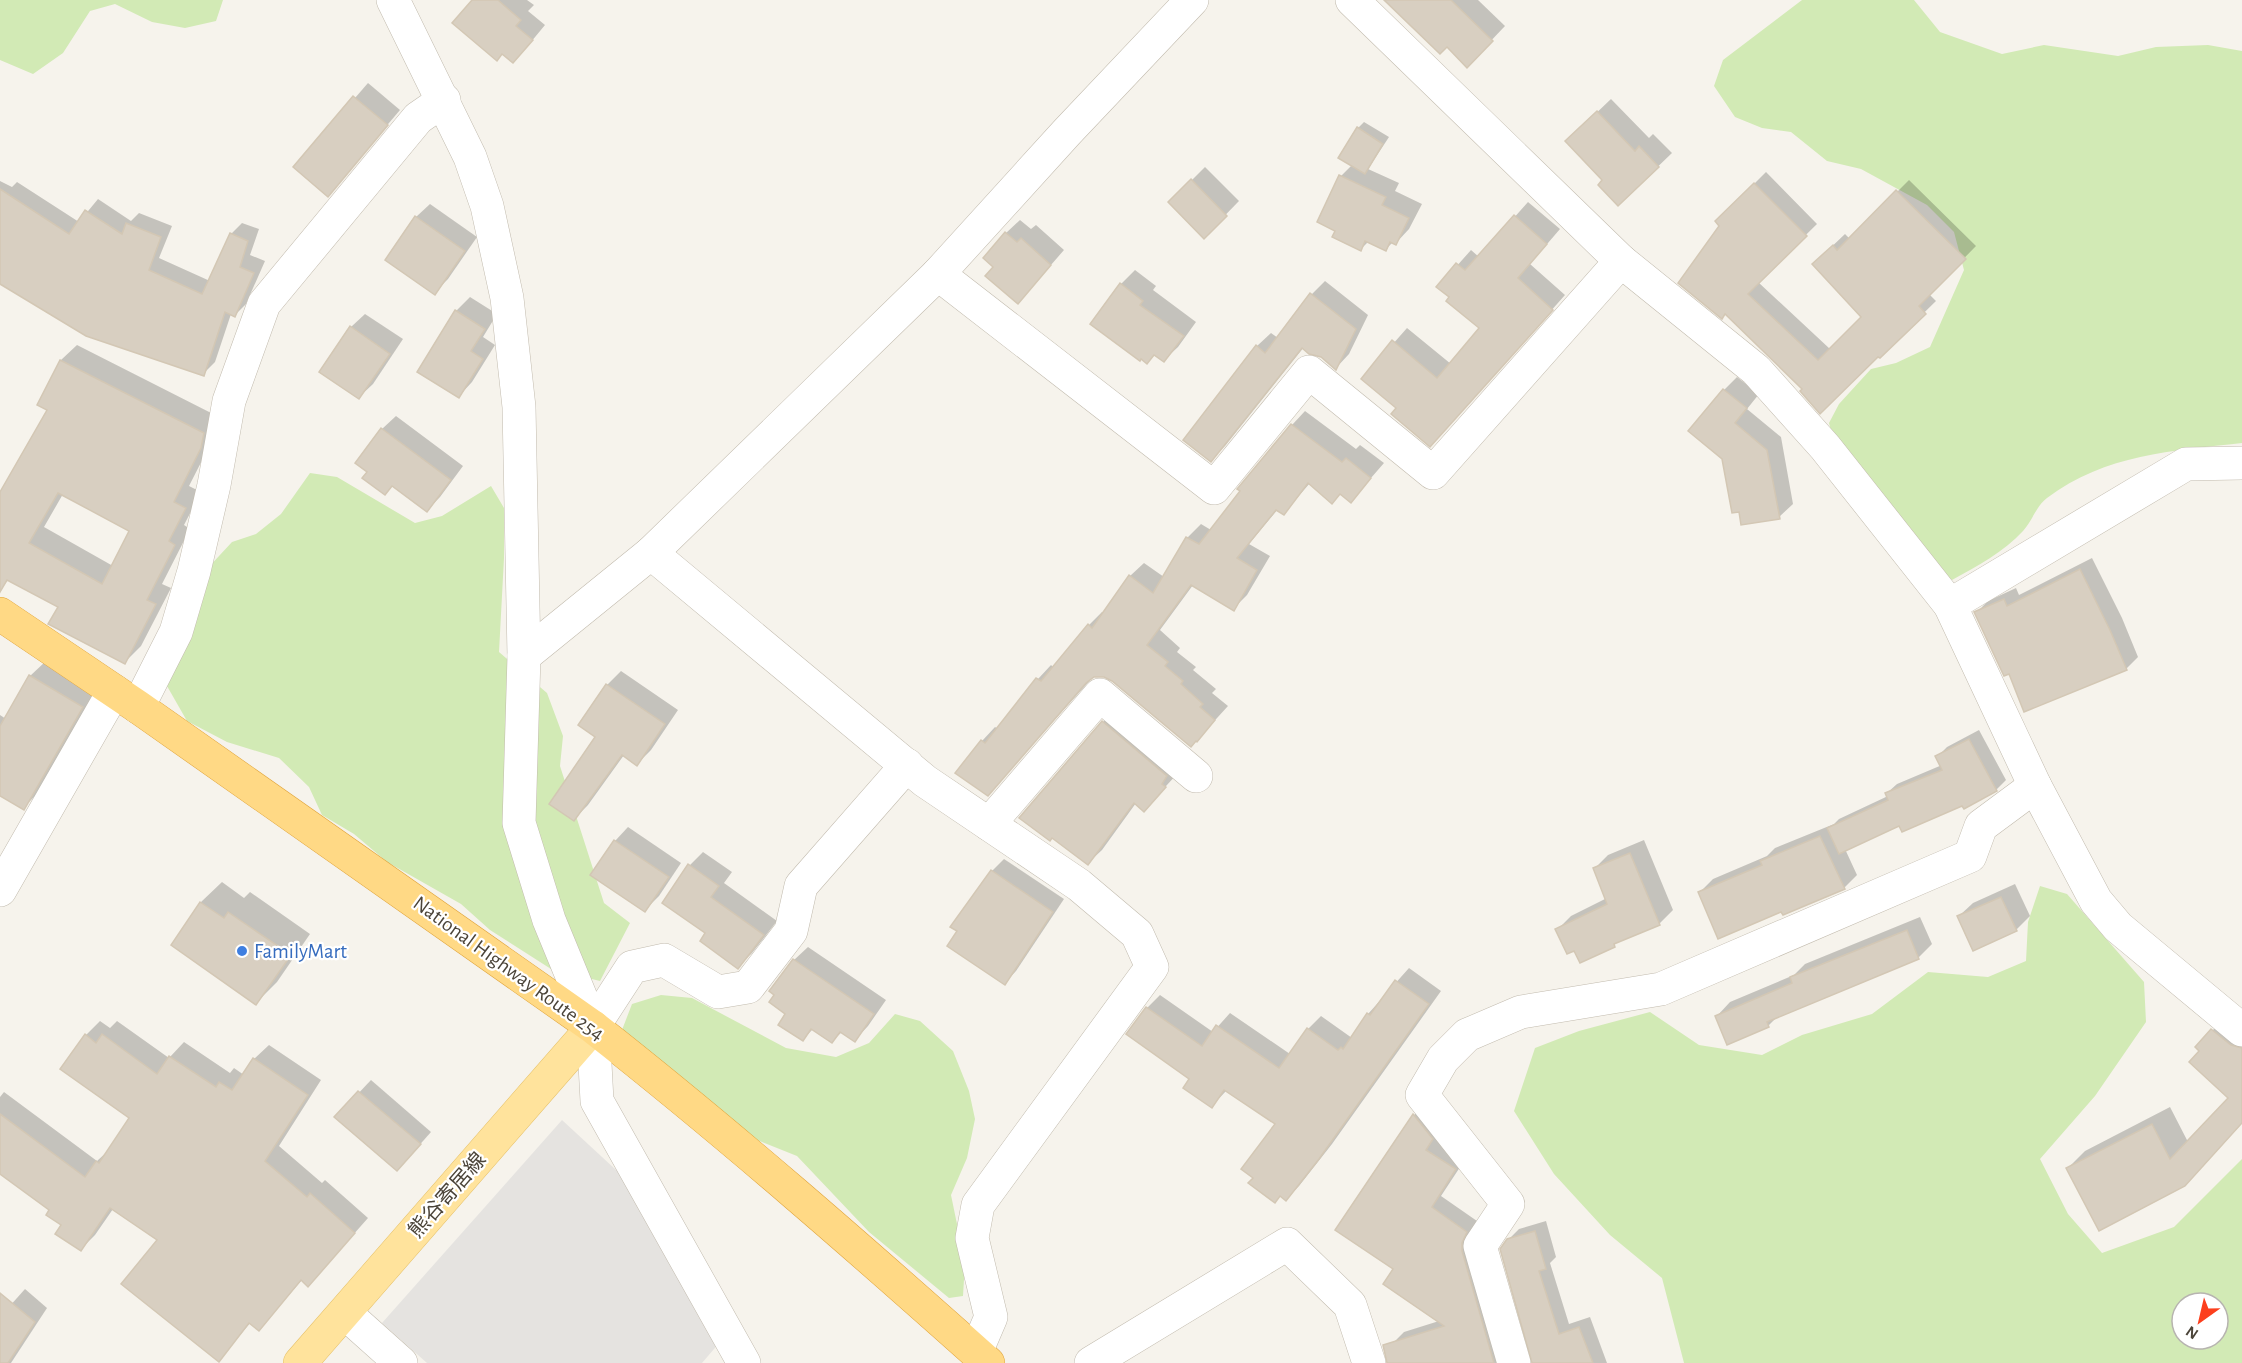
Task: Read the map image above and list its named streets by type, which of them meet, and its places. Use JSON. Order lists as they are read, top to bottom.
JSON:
{
  "streets": {
    "highway": ["National Highway Route 254"],
    "main road": ["熊谷寄居線"]
  },
  "crossings": [
    ["National Highway Route 254", "熊谷寄居線"]
  ],
  "places": ["FamilyMart"],
  "north": "bottom left"
}
